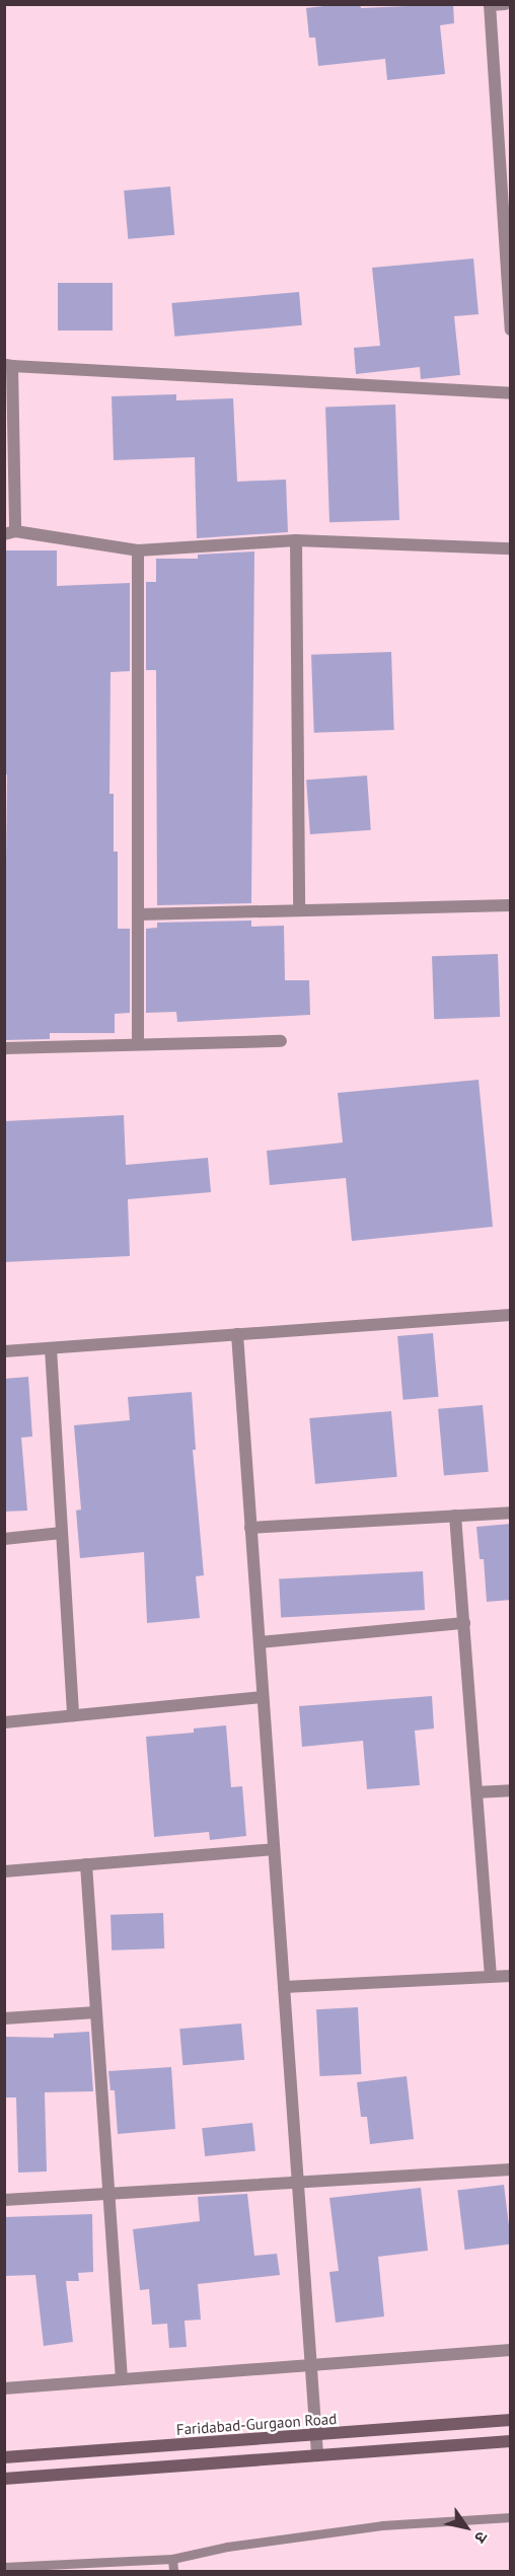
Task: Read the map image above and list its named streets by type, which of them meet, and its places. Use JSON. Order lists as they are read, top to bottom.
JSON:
{
  "streets": {
    "main road": ["Faridabad-Gurgaon Road"]
  },
  "north": "bottom right"
}
